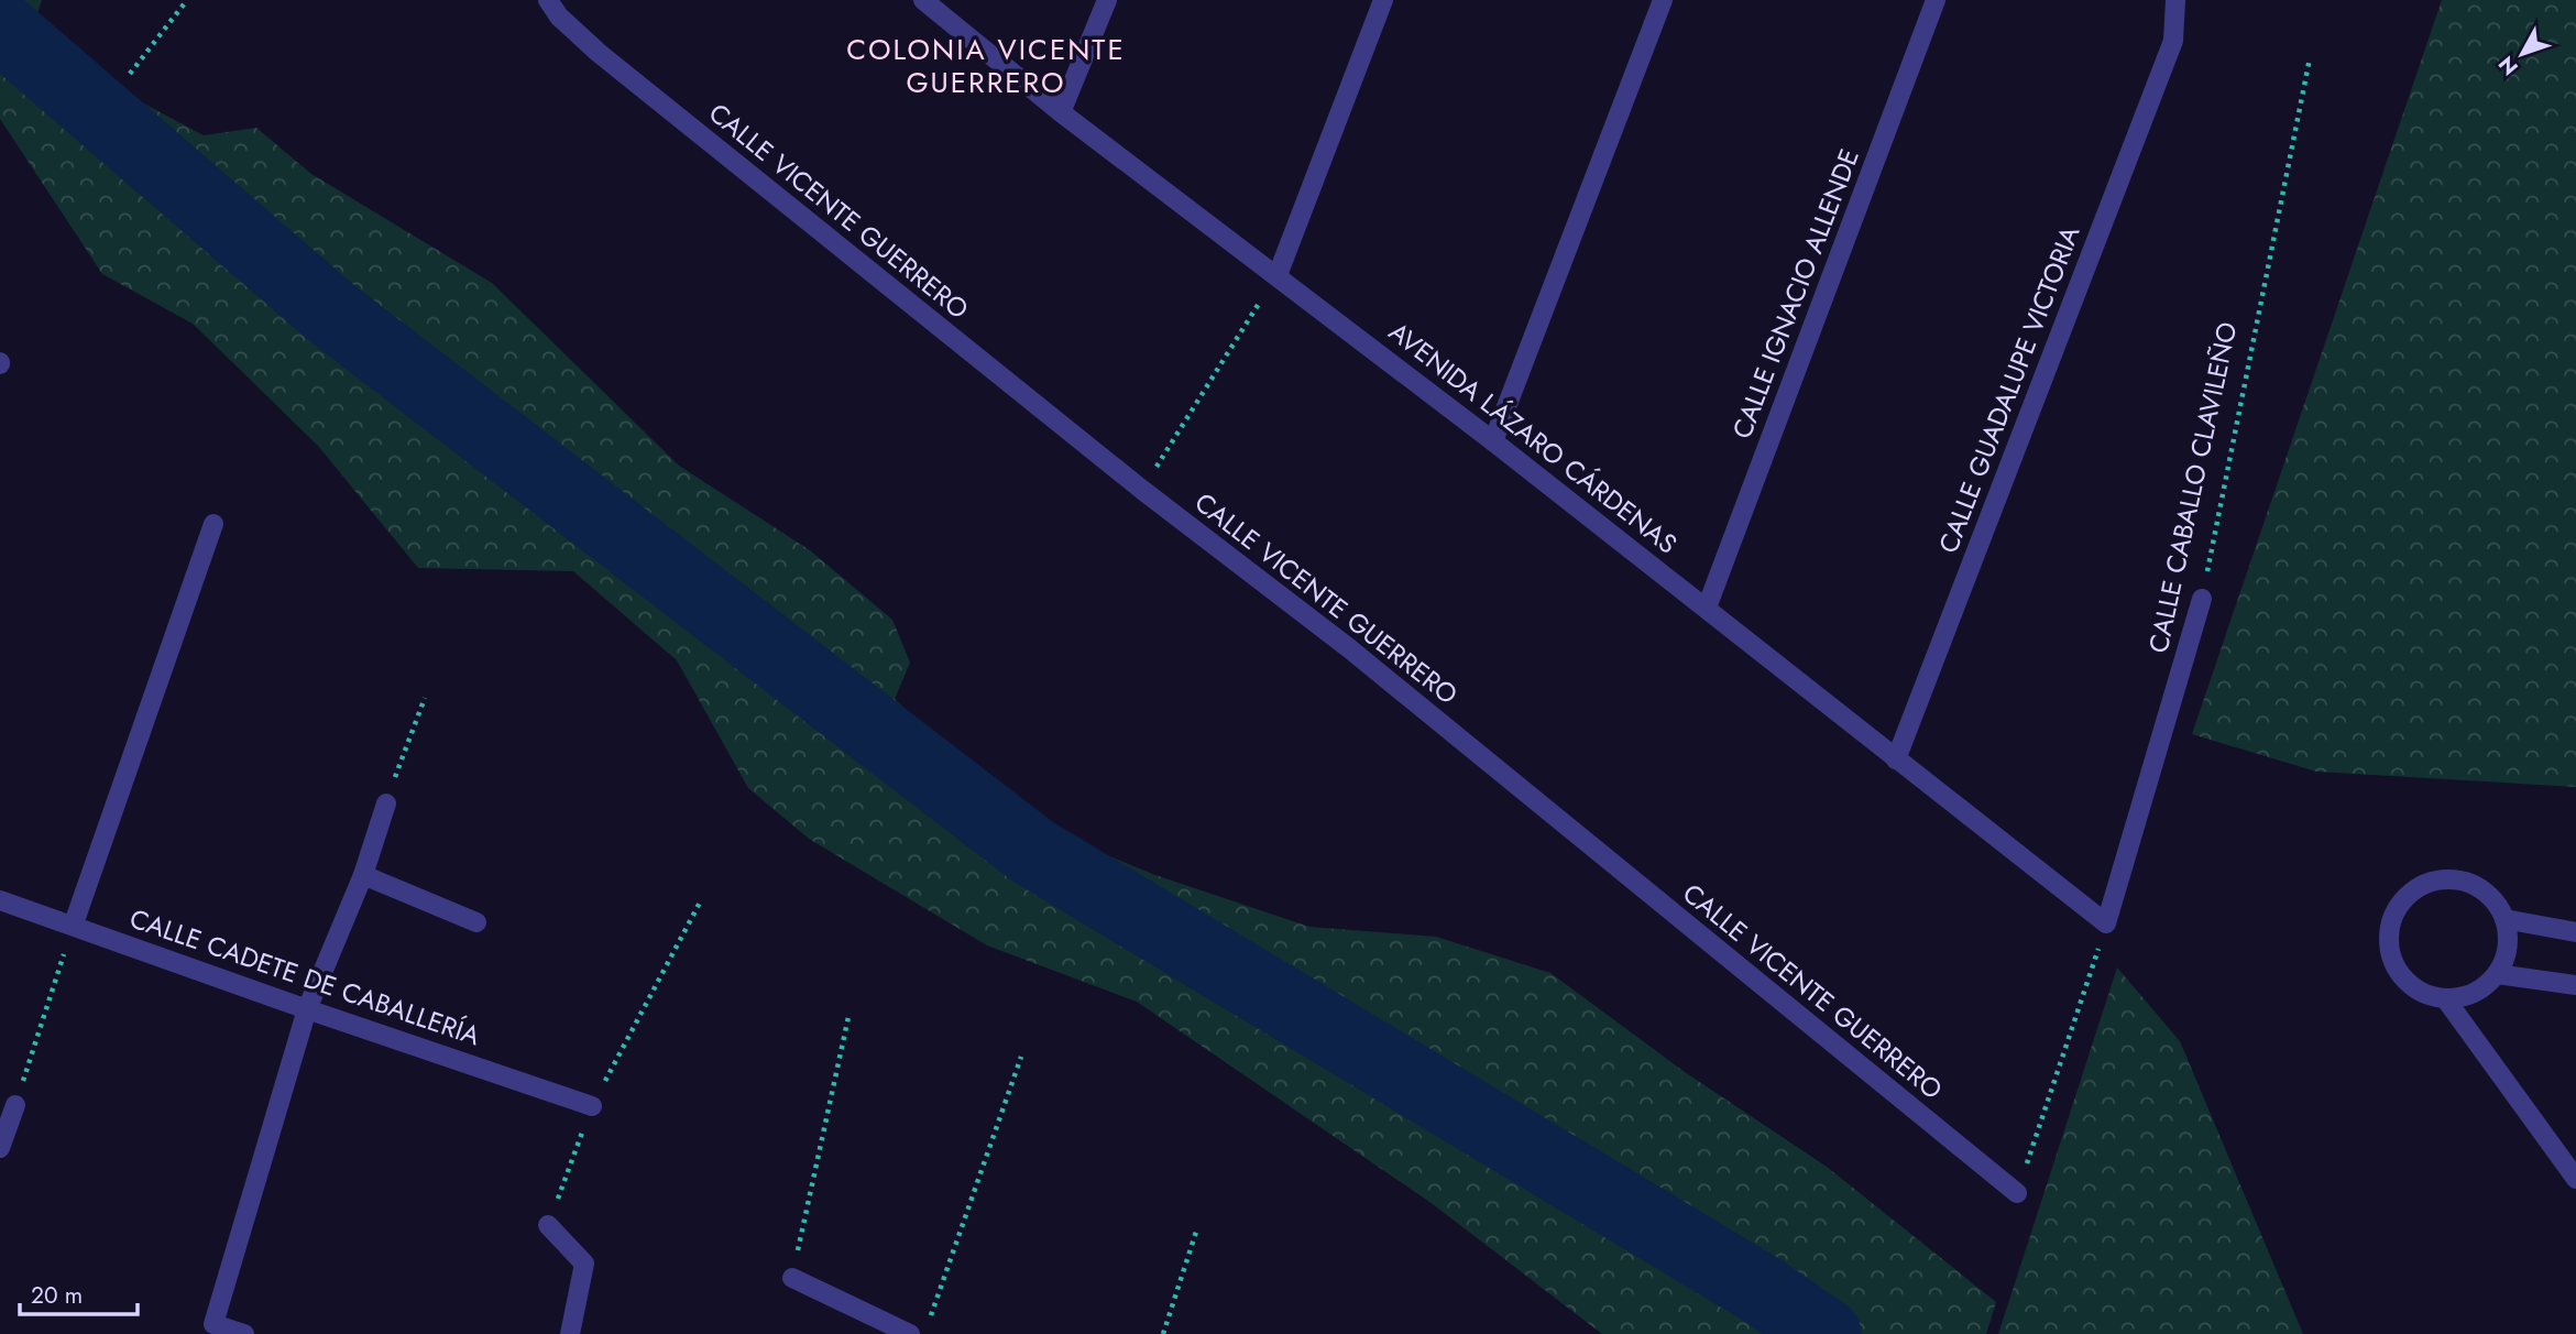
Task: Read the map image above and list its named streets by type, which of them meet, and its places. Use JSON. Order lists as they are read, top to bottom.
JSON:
{
  "streets": {
    "street": [
      "CALLE VICENTE GUERRERO",
      "CALLE IGNACIO ALLENDE",
      "CALLE GUADALUPE VICTORIA",
      "AVENIDA LÁZARO CÁRDENAS",
      "CALLE CABALLO CLAVILEÑO",
      "CALLE CADETE DE CABALLERÍA"
    ]
  },
  "crossings": [
    ["CALLE IGNACIO ALLENDE", "AVENIDA LÁZARO CÁRDENAS"],
    ["CALLE GUADALUPE VICTORIA", "AVENIDA LÁZARO CÁRDENAS"],
    ["AVENIDA LÁZARO CÁRDENAS", "CALLE CABALLO CLAVILEÑO"]
  ],
  "districts": ["COLONIA VICENTE GUERRERO"],
  "scale_bar": "20 m",
  "north": "bottom left"
}
